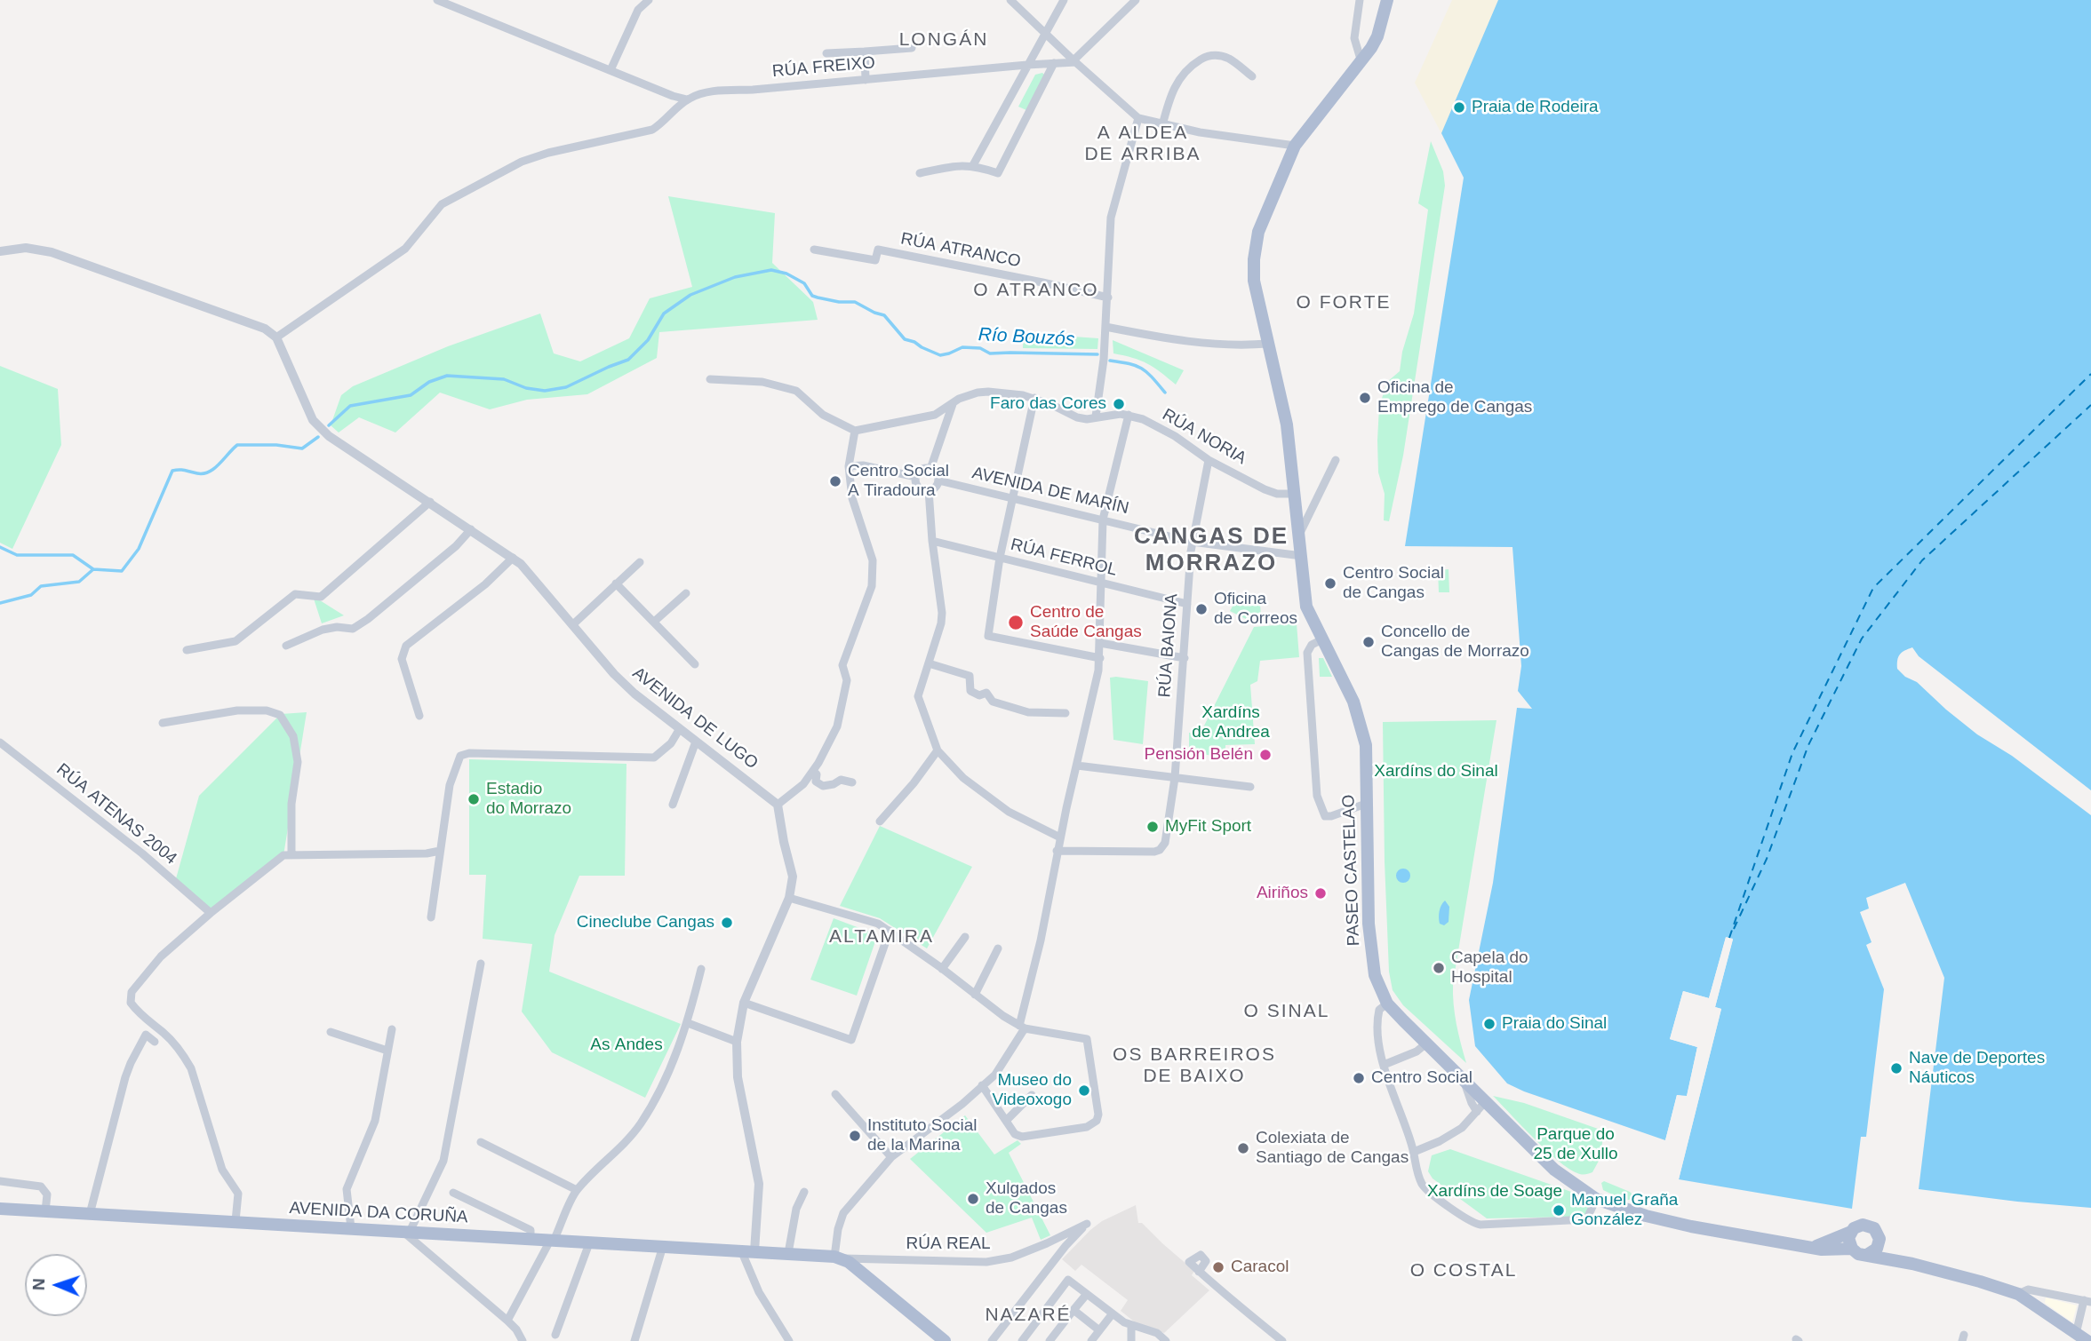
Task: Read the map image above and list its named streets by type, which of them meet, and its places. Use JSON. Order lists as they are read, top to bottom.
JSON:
{
  "streets": {
    "main road": ["PASEO CASTELAO", "AVENIDA DA CORUÑA"],
    "street": [
      "RÚA FREIXO",
      "RÚA ATRANCO",
      "RÚA NORIA",
      "AVENIDA DE MARÍN",
      "RÚA FERROL",
      "RÚA BAIONA",
      "AVENIDA DE LUGO",
      "RÚA ATENAS 2004",
      "RÚA REAL"
    ]
  },
  "crossings": [
    ["RÚA NORIA", "RÚA BAIONA"],
    ["RÚA NORIA", "PASEO CASTELAO"],
    ["AVENIDA DE MARÍN", "RÚA BAIONA"],
    ["AVENIDA DE MARÍN", "PASEO CASTELAO"],
    ["RÚA FERROL", "RÚA BAIONA"],
    ["AVENIDA DA CORUÑA", "RÚA REAL"]
  ],
  "districts": [
    "LONGÁN",
    "A ALDEA DE ARRIBA",
    "O ATRANCO",
    "O FORTE",
    "CANGAS DE MORRAZO",
    "ALTAMIRA",
    "O SINAL",
    "OS BARREIROS DE BAIXO",
    "O COSTAL",
    "NAZARÉ"
  ],
  "water": ["Río Bouzós"],
  "parks": [
    "Xardíns de Andrea",
    "Xardíns do Sinal",
    "As Andes",
    "Parque do 25 de Xullo",
    "Xardíns de Soage"
  ],
  "places": [
    "Praia de Rodeira",
    "Oficina de Emprego de Cangas",
    "Faro das Cores",
    "Centro Social A Tiradoura",
    "Centro Social de Cangas",
    "Oficina de Correos",
    "Centro de Saúde Cangas",
    "Concello de Cangas de Morrazo",
    "Pensión Belén",
    "Estadio do Morrazo",
    "MyFit Sport",
    "Airiños",
    "Cineclube Cangas",
    "Capela do Hospital",
    "Praia do Sinal",
    "Nave de Deportes Náuticos",
    "Centro Social",
    "Museo do Videoxogo",
    "Instituto Social de la Marina",
    "Colexiata de Santiago de Cangas",
    "Xulgados de Cangas",
    "Manuel Graña González",
    "Caracol"
  ],
  "north": "left"
}
